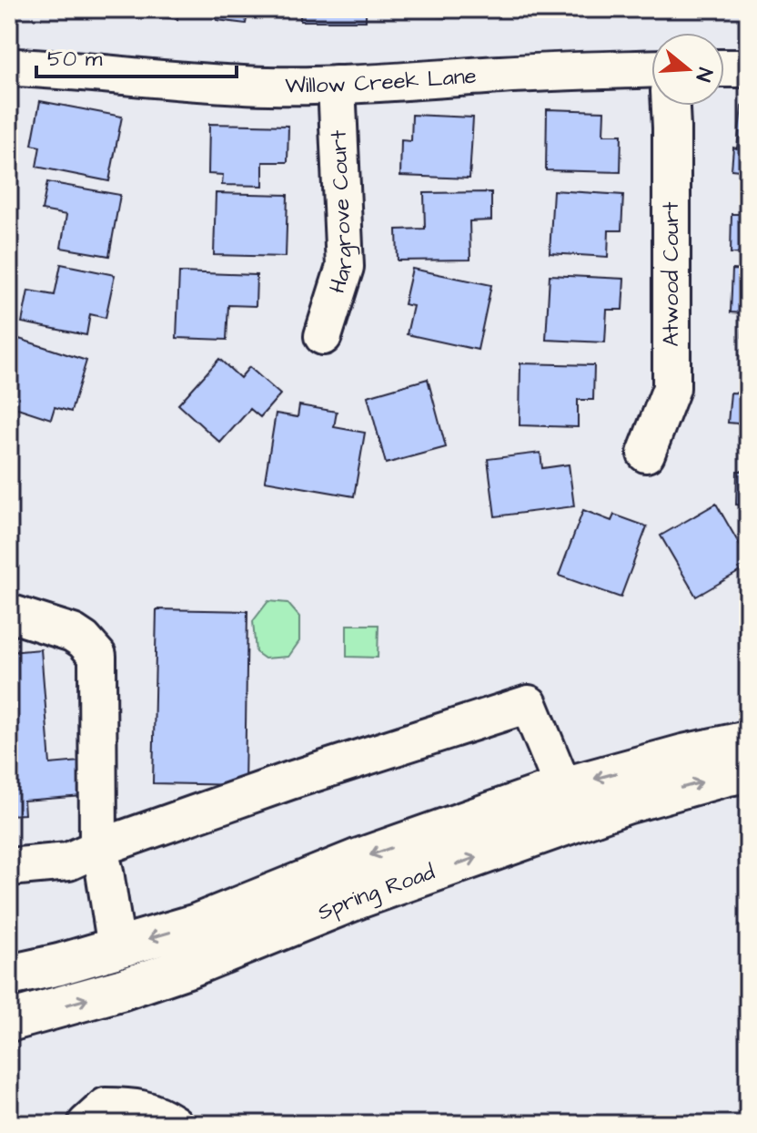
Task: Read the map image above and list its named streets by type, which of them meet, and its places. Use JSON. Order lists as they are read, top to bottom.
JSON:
{
  "streets": {
    "main road": ["Spring Road"],
    "street": ["Willow Creek Lane", "Hargrove Court", "Atwood Court"]
  },
  "crossings": [
    ["Willow Creek Lane", "Hargrove Court"]
  ],
  "scale_bar": "50 m",
  "north": "right"
}
